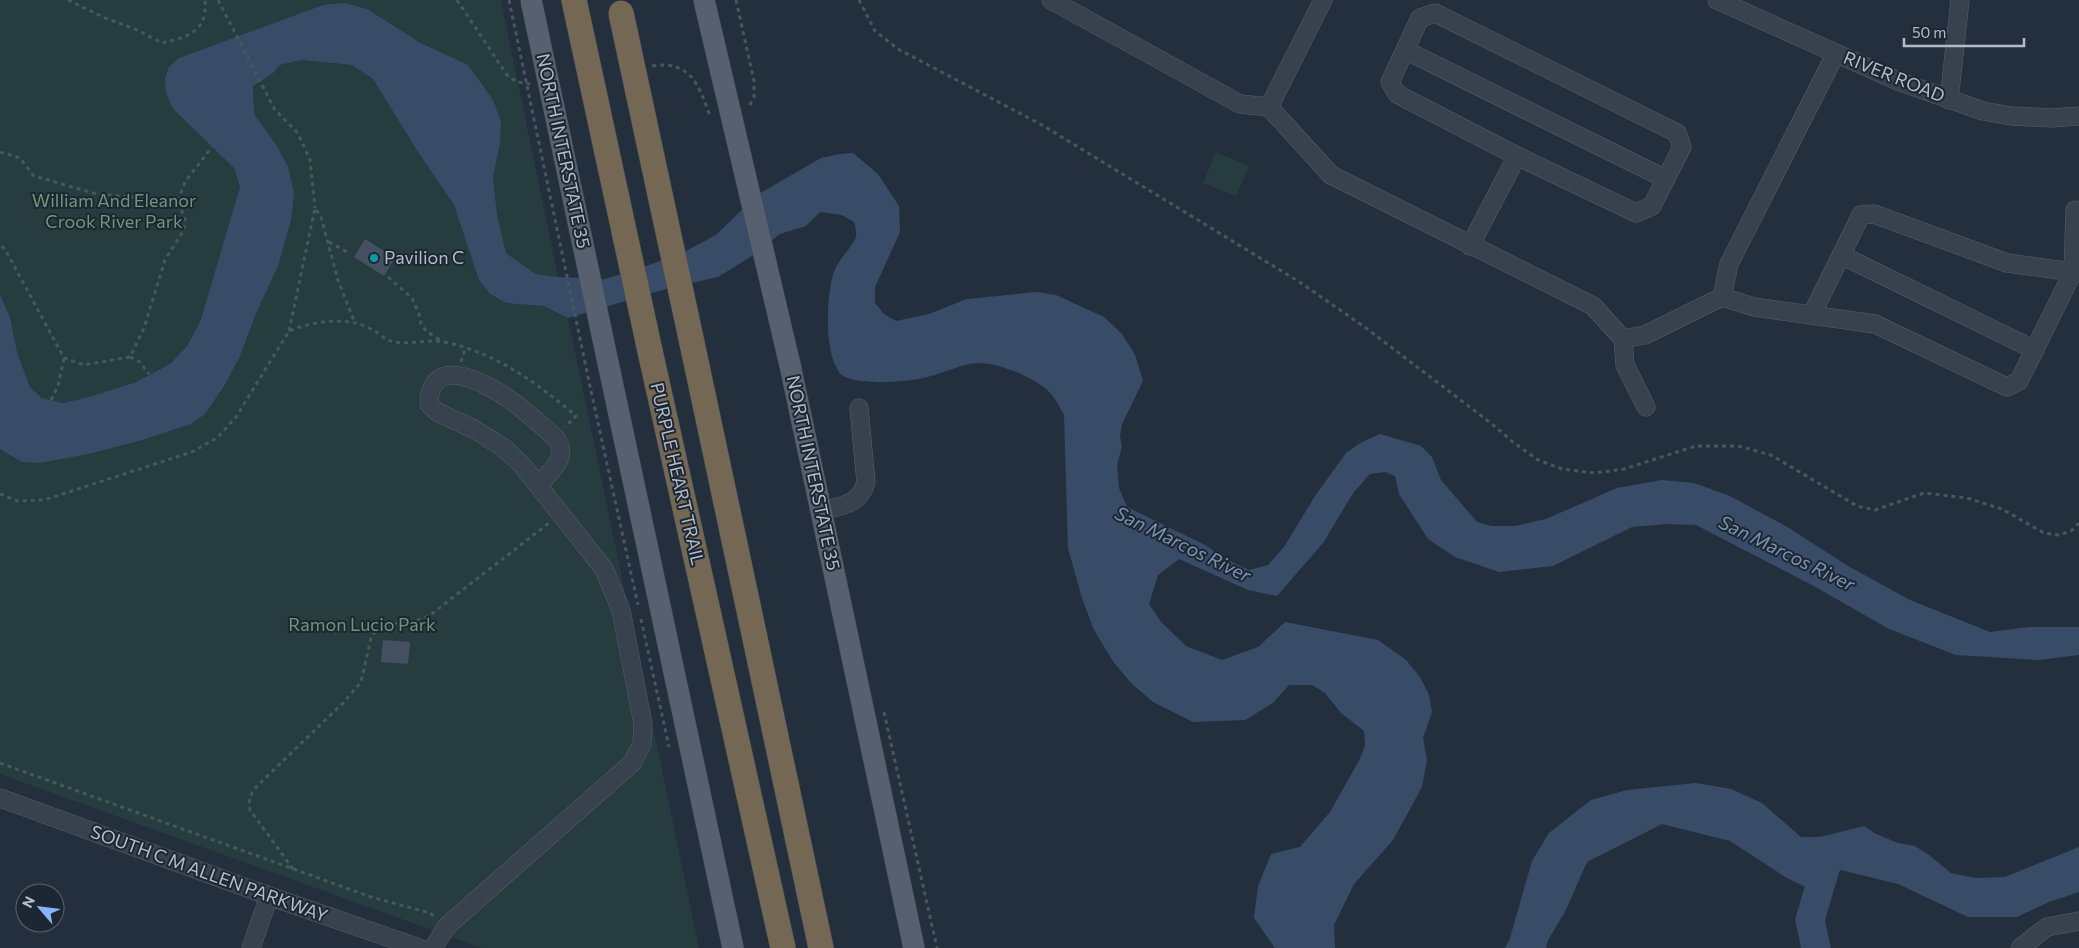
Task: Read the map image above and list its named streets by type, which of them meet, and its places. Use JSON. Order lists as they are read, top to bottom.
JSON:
{
  "streets": {
    "highway": ["PURPLE HEART TRAIL"],
    "main road": ["NORTH INTERSTATE 35"],
    "street": ["RIVER ROAD", "SOUTH C M ALLEN PARKWAY"]
  },
  "water": ["San Marcos River"],
  "parks": ["William And Eleanor Crook River Park", "Ramon Lucio Park"],
  "places": ["Pavilion C"],
  "scale_bar": "50 m",
  "north": "top left"
}
